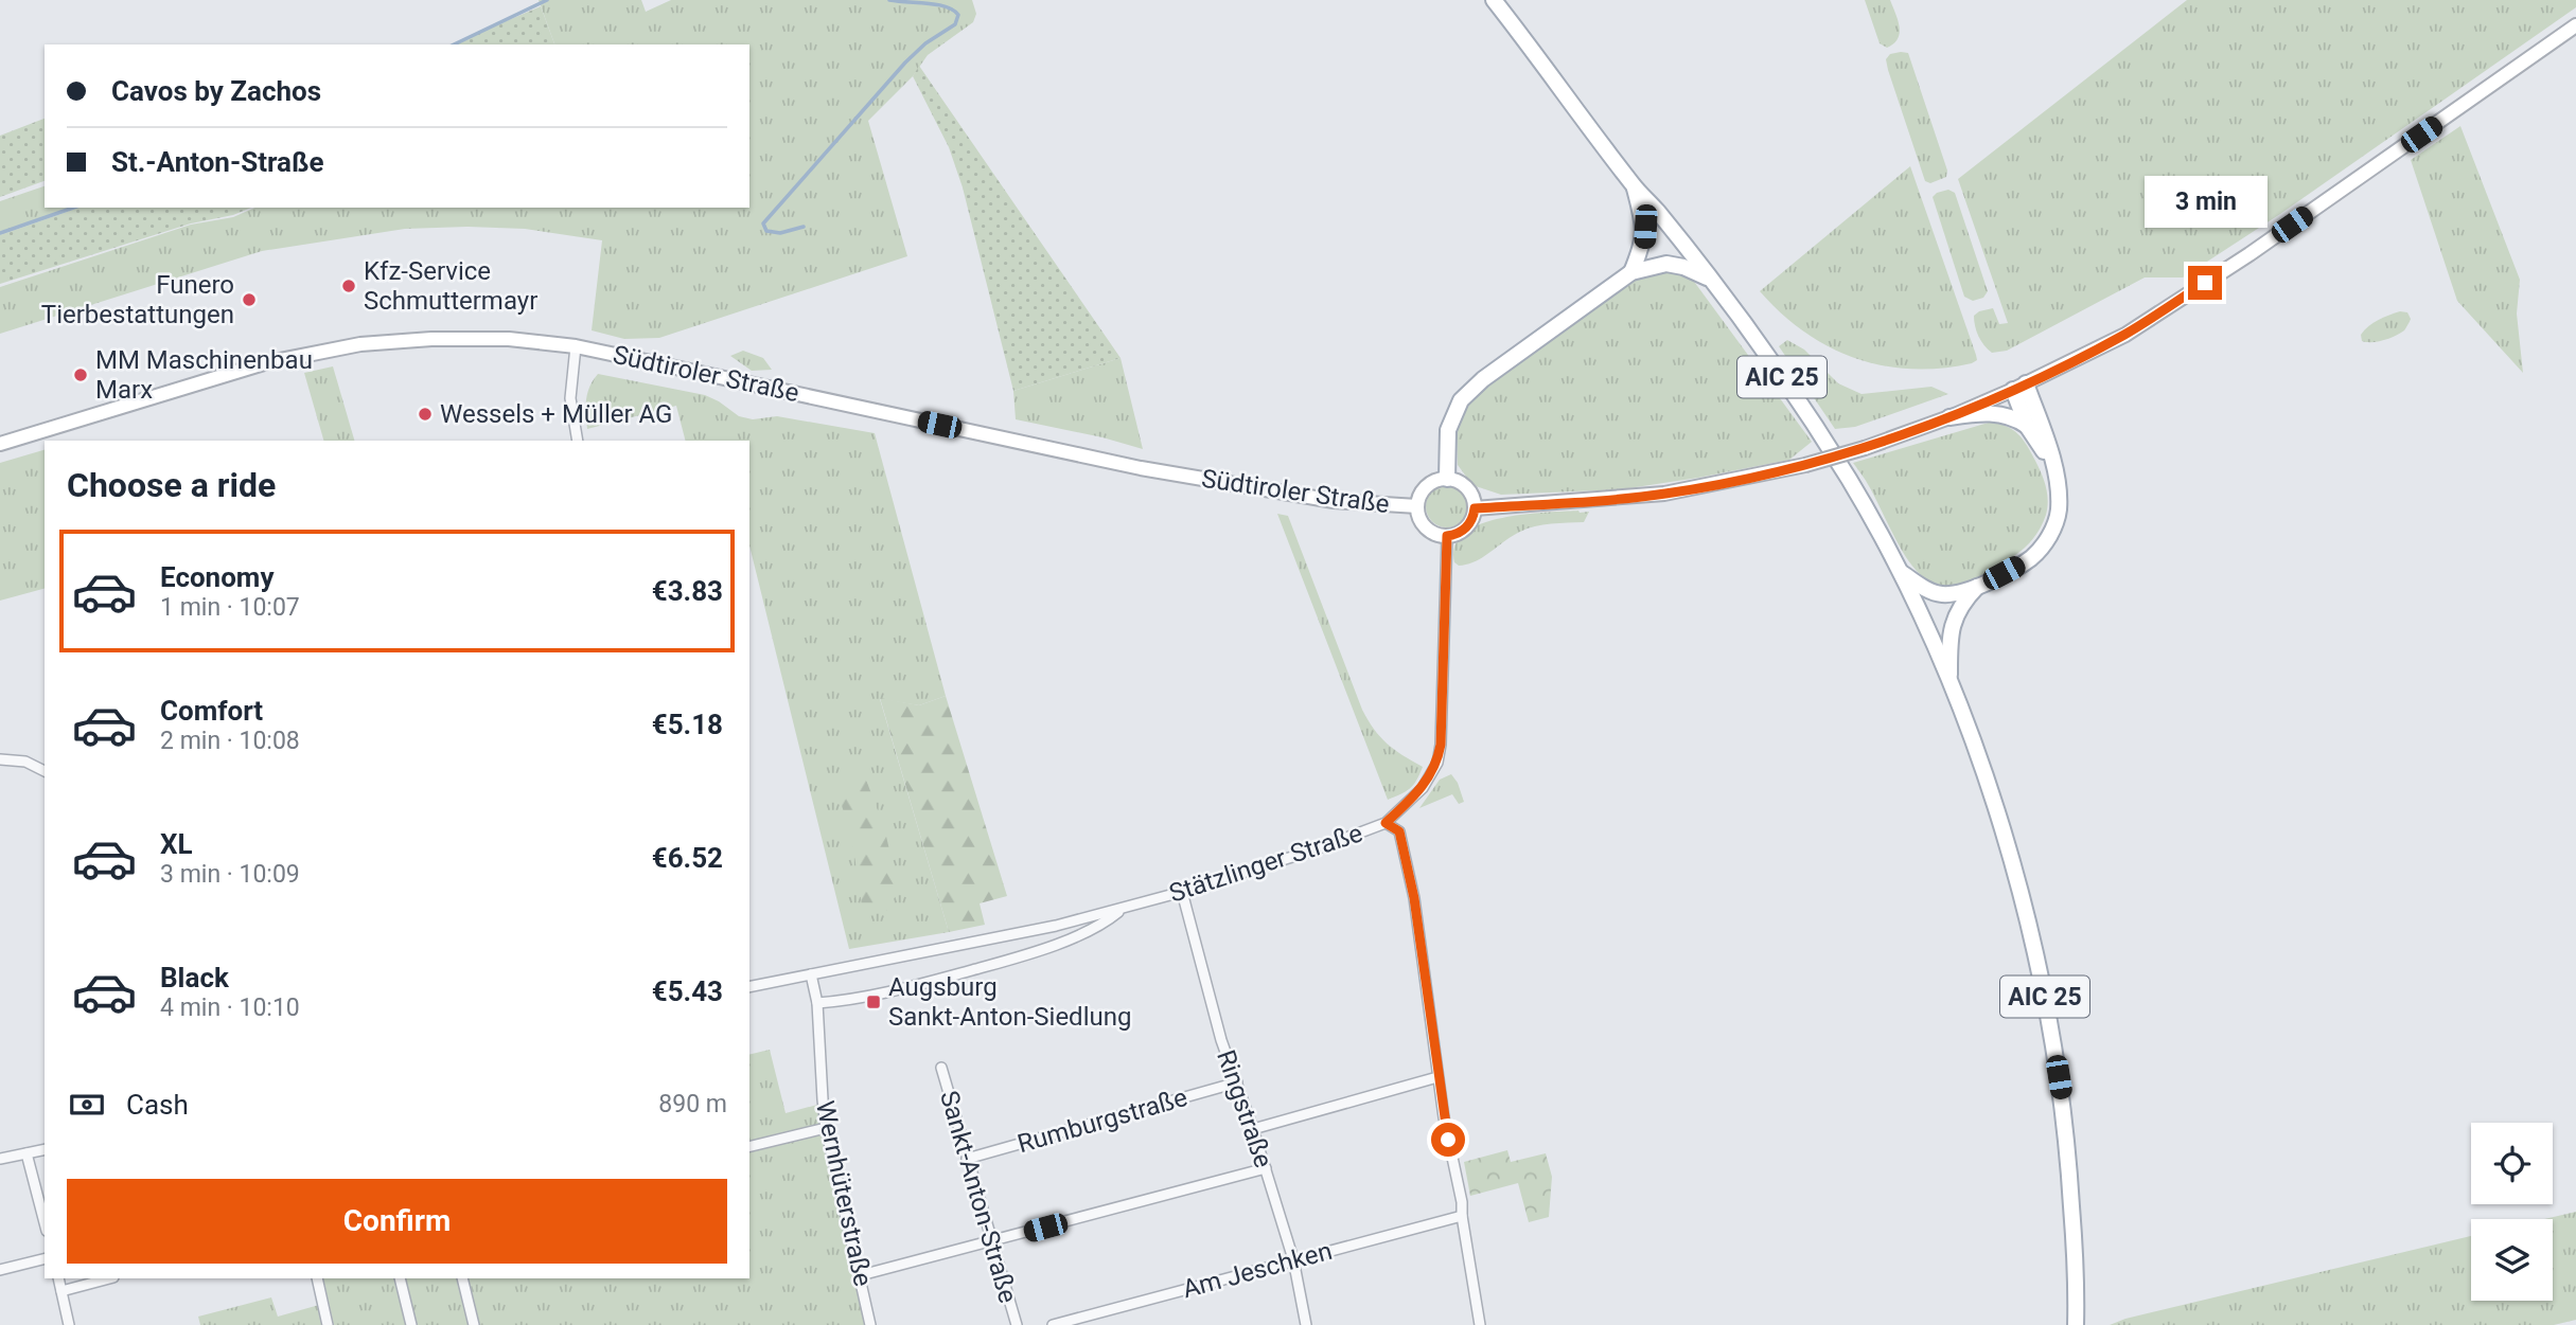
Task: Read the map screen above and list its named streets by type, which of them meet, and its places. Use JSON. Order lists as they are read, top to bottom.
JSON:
{
  "streets": {
    "main road": ["Südtiroler Straße", "AIC 25"],
    "street": [
      "Stätzlinger Straße",
      "Ringstraße",
      "Rumburgstraße",
      "Wernhüterstraße",
      "Sankt-Anton-Straße",
      "Am Jeschken"
    ]
  },
  "crossings": [
    ["Südtiroler Straße", "Stätzlinger Straße"],
    ["Stätzlinger Straße", "Ringstraße"],
    ["Stätzlinger Straße", "Wernhüterstraße"],
    ["Ringstraße", "Rumburgstraße"],
    ["Ringstraße", "Am Jeschken"],
    ["Rumburgstraße", "Sankt-Anton-Straße"]
  ],
  "places": {
    "other": [
      "Kfz-Service Schmuttermayr",
      "Funero Tierbestattungen",
      "MM Maschinenbau Marx",
      "Wessels + Müller AG"
    ],
    "transit": ["Augsburg Sankt-Anton-Siedlung"]
  },
  "page": {
    "banner": ["Cavos by Zachos", "St.-Anton-Straße"],
    "bubble": "3 min",
    "heading": "Choose a ride",
    "list": [
      {
        "name": "Economy",
        "note": "1 min · 10:07",
        "value": "€3.83"
      },
      {
        "name": "Comfort",
        "note": "2 min · 10:08",
        "value": "€5.18"
      },
      {
        "name": "XL",
        "note": "3 min · 10:09",
        "value": "€6.52"
      },
      {
        "name": "Black",
        "note": "4 min · 10:10",
        "value": "€5.43"
      }
    ],
    "pay": ["Cash", "890 m"],
    "buttons": "Confirm"
  }
}
